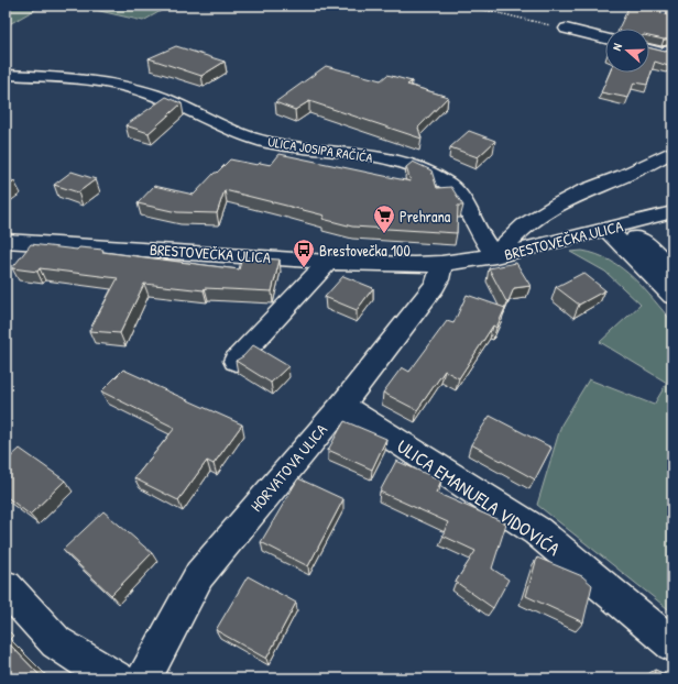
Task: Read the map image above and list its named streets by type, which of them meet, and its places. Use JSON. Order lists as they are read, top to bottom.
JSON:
{
  "streets": {
    "street": [
      "ULICA JOSIPA RAČIĆA",
      "BRESTOVEČKA ULICA",
      "HORVATOVA ULICA",
      "ULICA EMANUELA VIDOVIĆA"
    ]
  },
  "crossings": [
    ["ULICA JOSIPA RAČIĆA", "BRESTOVEČKA ULICA"],
    ["BRESTOVEČKA ULICA", "HORVATOVA ULICA"],
    ["HORVATOVA ULICA", "ULICA EMANUELA VIDOVIĆA"]
  ],
  "places": {
    "supermarket": ["Prehrana"],
    "bus stop": ["Brestovečka 100"]
  },
  "north": "left"
}
